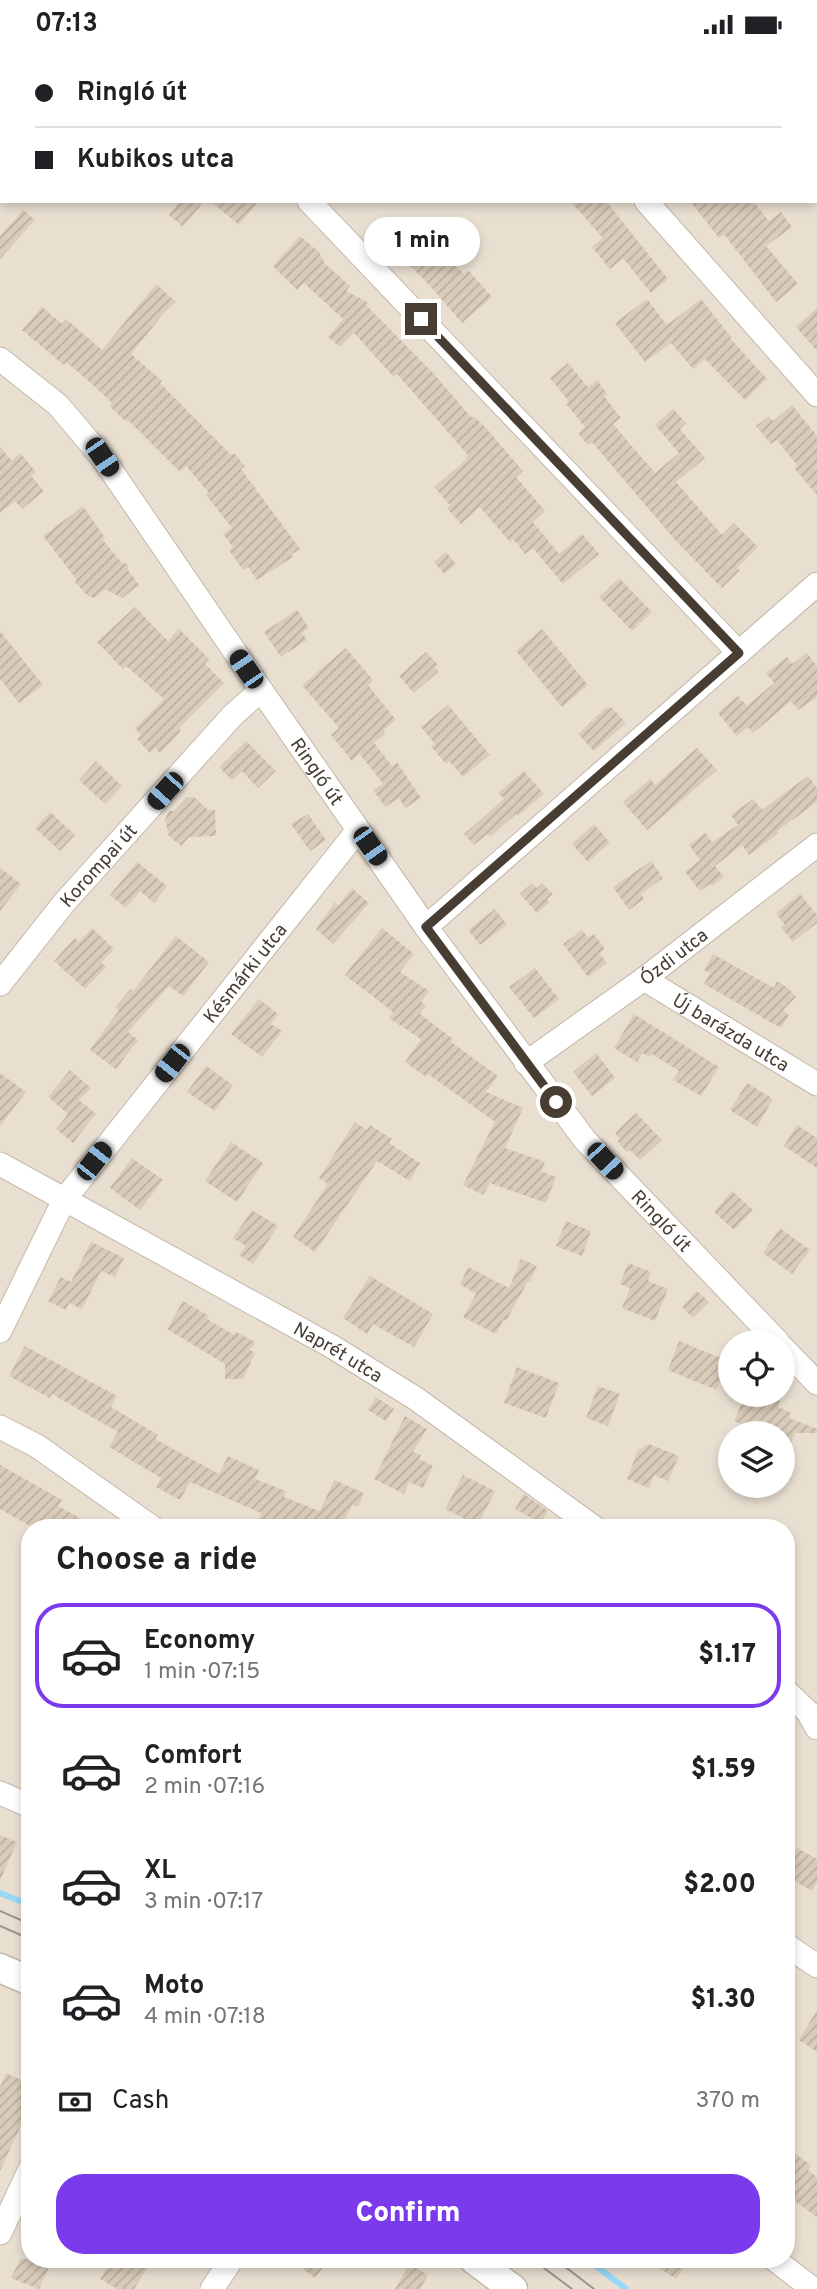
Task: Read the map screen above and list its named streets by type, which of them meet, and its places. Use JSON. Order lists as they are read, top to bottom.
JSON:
{
  "streets": {
    "street": [
      "Ringló út",
      "Korompai út",
      "Ózdi utca",
      "Késmárki utca",
      "Új barázda utca",
      "Naprét utca"
    ]
  },
  "crossings": [
    ["Ringló út", "Korompai út"],
    ["Ringló út", "Ózdi utca"],
    ["Ringló út", "Késmárki utca"],
    ["Ózdi utca", "Új barázda utca"],
    ["Késmárki utca", "Naprét utca"]
  ],
  "page": {
    "status": "07:13",
    "banner": ["Ringló út", "Kubikos utca"],
    "bubble": "1 min",
    "heading": "Choose a ride",
    "list": [
      {
        "name": "Economy",
        "note": "1 min · 07:15",
        "value": "$1.17"
      },
      {
        "name": "Comfort",
        "note": "2 min · 07:16",
        "value": "$1.59"
      },
      {
        "name": "XL",
        "note": "3 min · 07:17",
        "value": "$2.00"
      },
      {
        "name": "Moto",
        "note": "4 min · 07:18",
        "value": "$1.30"
      }
    ],
    "pay": ["Cash", "370 m"],
    "buttons": "Confirm"
  }
}
